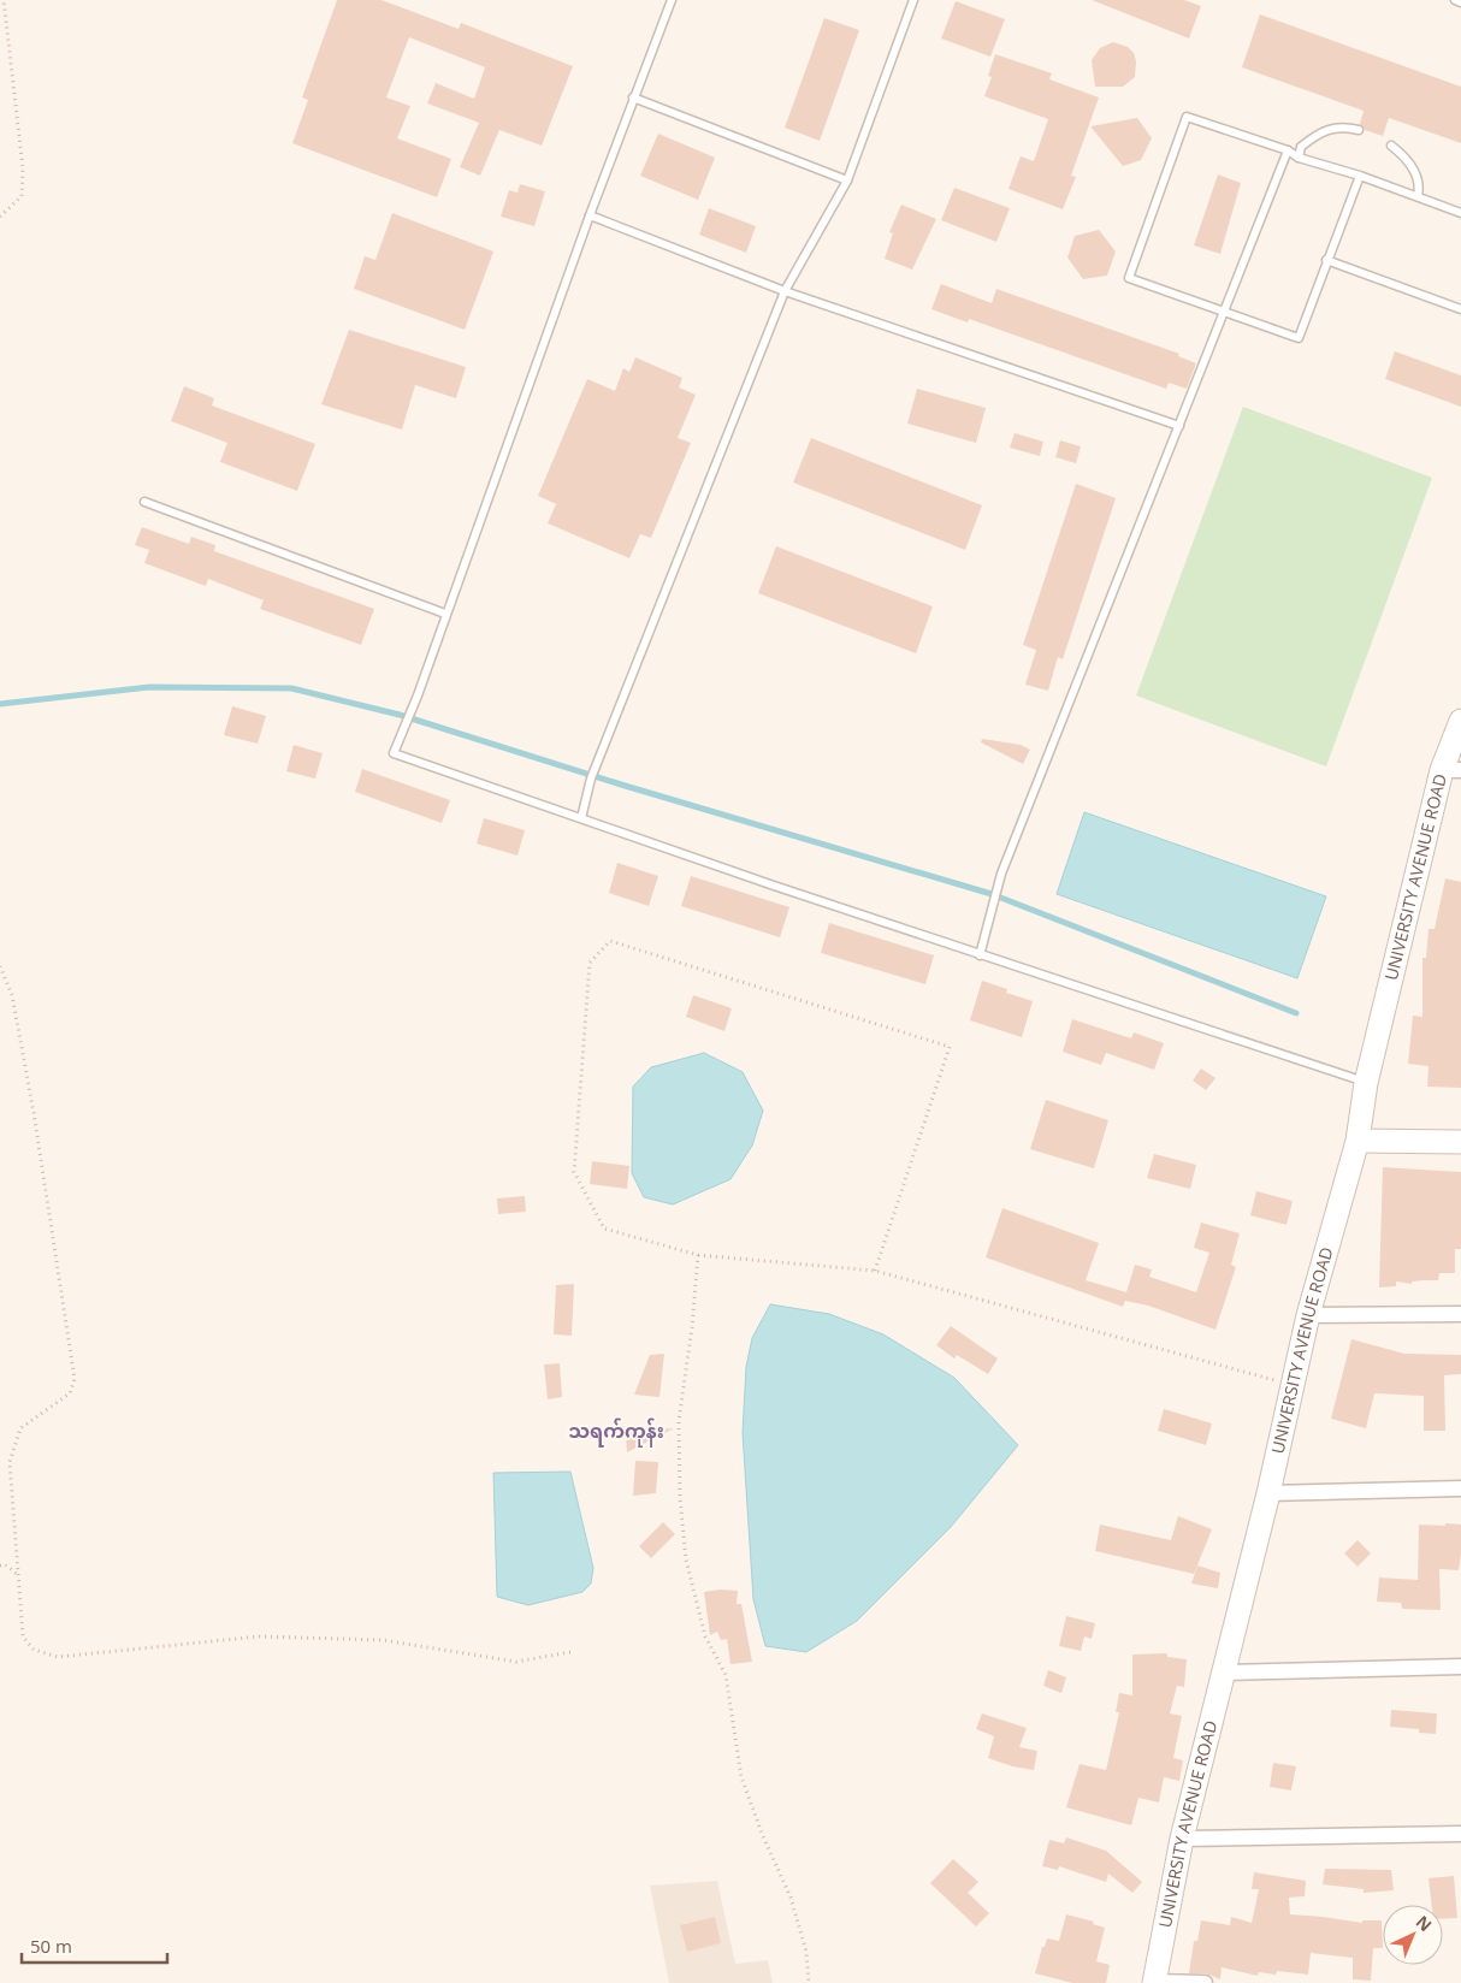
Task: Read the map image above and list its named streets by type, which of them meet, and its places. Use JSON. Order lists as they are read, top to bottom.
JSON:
{
  "streets": {
    "main road": ["UNIVERSITY AVENUE ROAD"]
  },
  "districts": ["သရက်ကုန်း"],
  "scale_bar": "50 m",
  "north": "top right"
}
